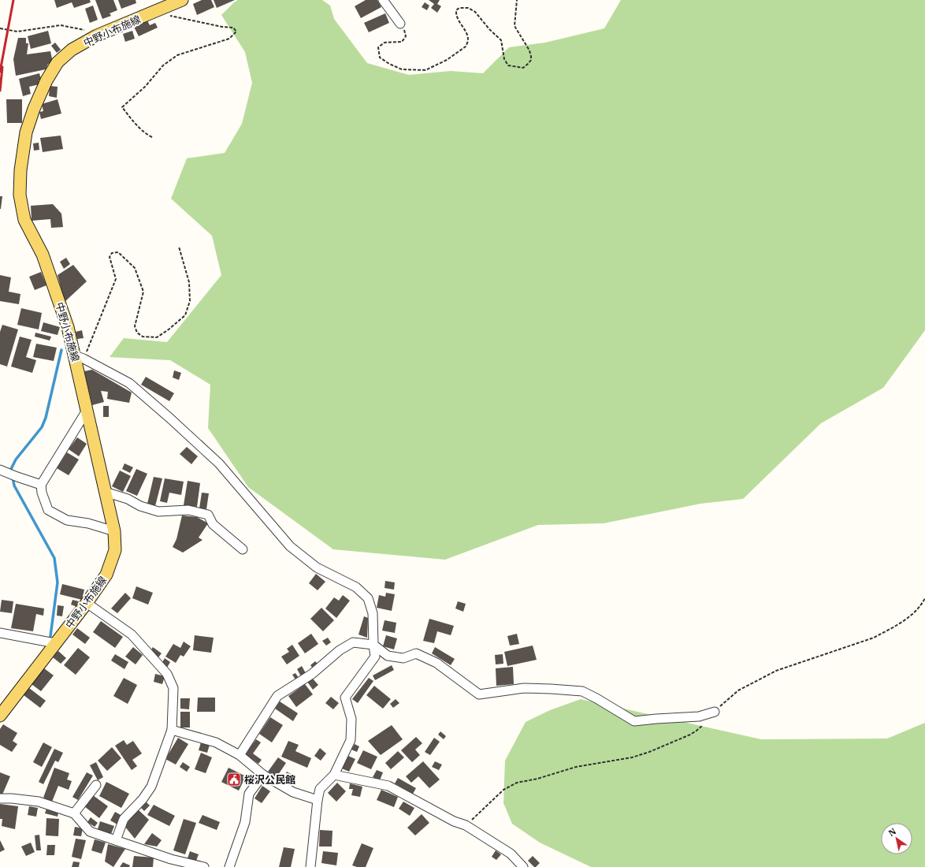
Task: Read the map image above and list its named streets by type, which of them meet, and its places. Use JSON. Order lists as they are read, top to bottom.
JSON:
{
  "streets": {
    "main road": ["中野小布施線"]
  },
  "places": {
    "public building": ["桜沢公民館"]
  },
  "north": "top left"
}
